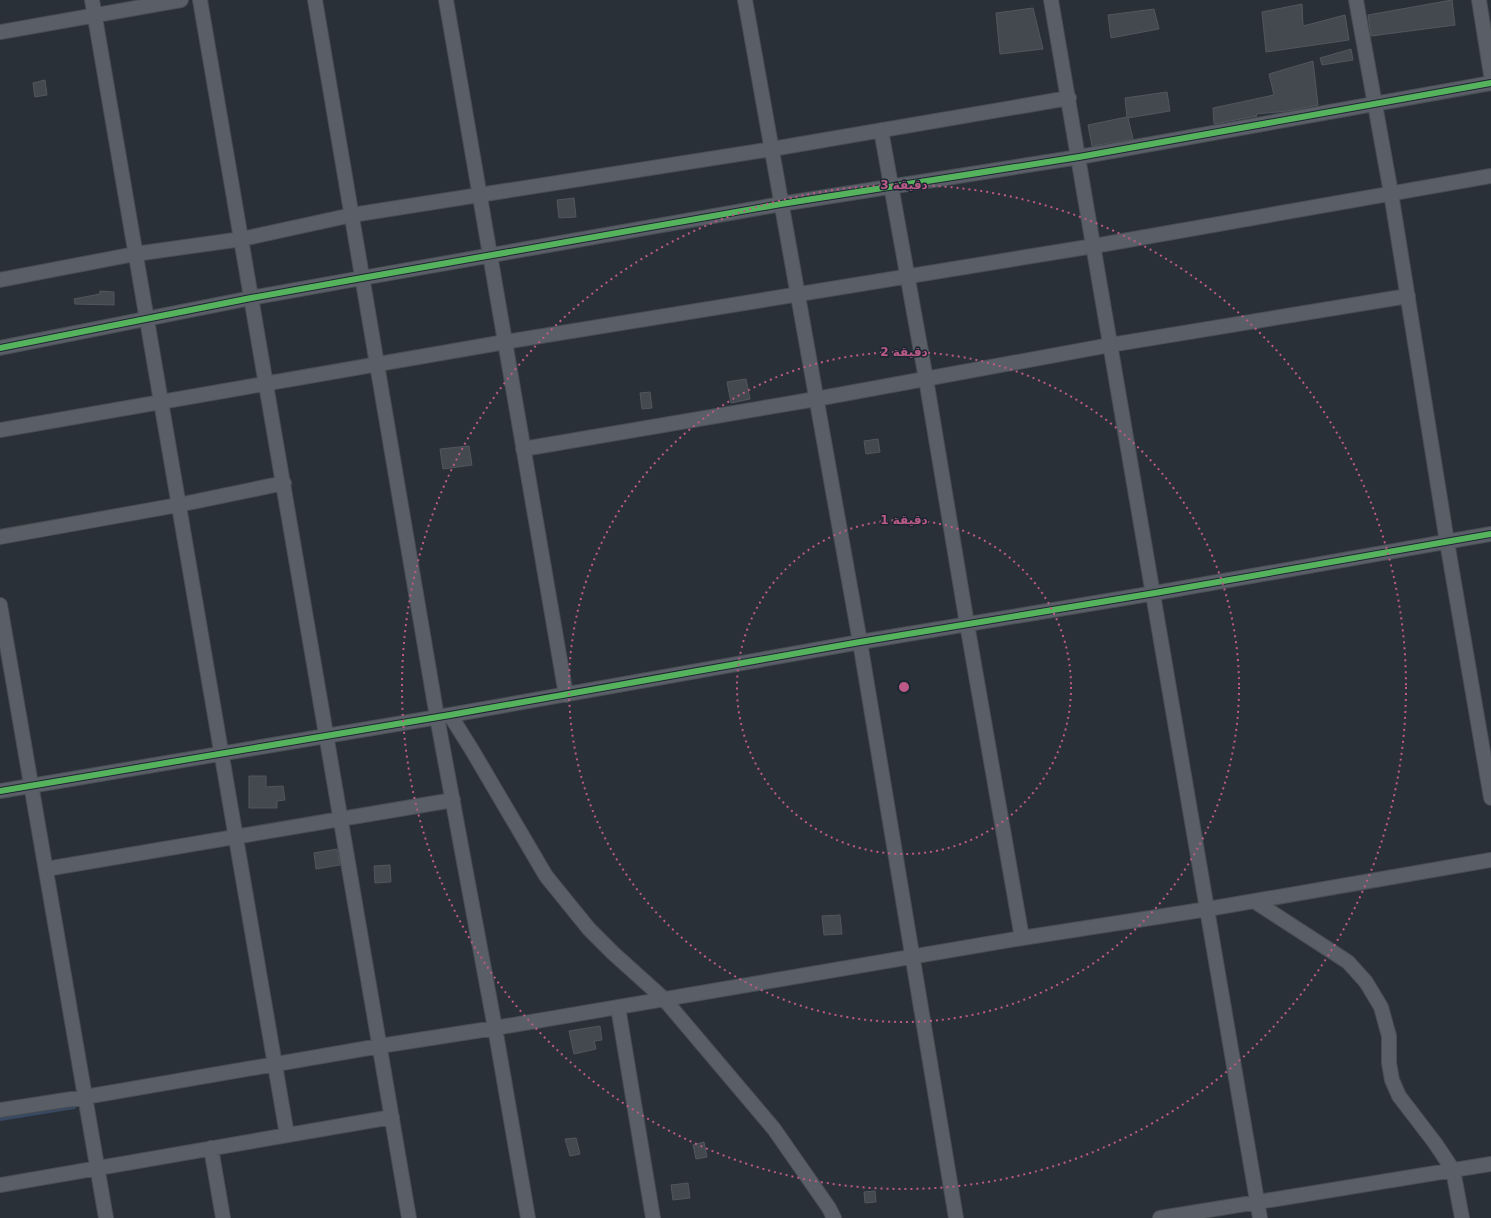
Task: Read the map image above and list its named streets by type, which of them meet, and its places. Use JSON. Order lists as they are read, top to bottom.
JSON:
{
  "rings": ["3 دقيقة", "2 دقيقة", "1 دقيقة"]
}
